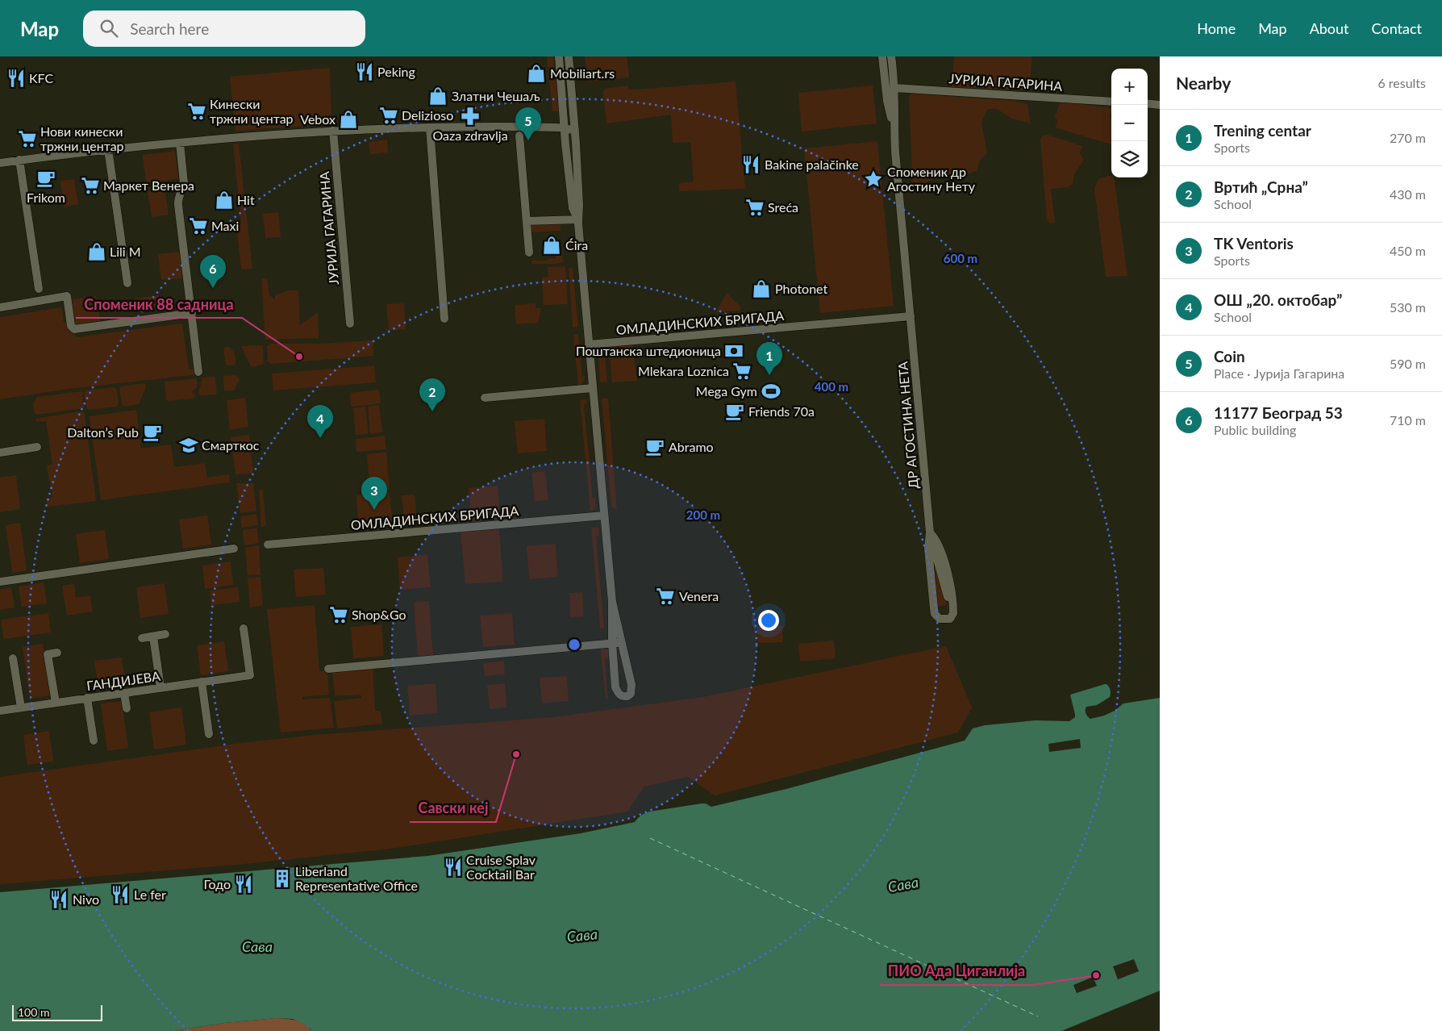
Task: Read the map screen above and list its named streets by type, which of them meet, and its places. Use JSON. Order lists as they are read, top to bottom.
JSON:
{
  "streets": {
    "street": [
      "ЈУРИЈА ГАГАРИНА",
      "ОМЛАДИНСКИХ БРИГАДА",
      "ДР АГОСТИНА НЕТА",
      "ГАНДИЈЕВА"
    ]
  },
  "crossings": [
    ["ЈУРИЈА ГАГАРИНА", "ДР АГОСТИНА НЕТА"],
    ["ОМЛАДИНСКИХ БРИГАДА", "ДР АГОСТИНА НЕТА"]
  ],
  "water": ["Сава"],
  "places": {
    "restaurant": [
      "Peking",
      "KFC",
      "Bakine palačinke",
      "Cruise Splav Cocktail Bar",
      "Годо",
      "Le fer",
      "Nivo"
    ],
    "shop": [
      "Mobiliart.rs",
      "Златни Чешаљ",
      "Vebox",
      "Hit",
      "Ćira",
      "Lili M",
      "Photonet"
    ],
    "supermarket": [
      "Кинески тржни центар",
      "Delizioso",
      "Нови кинески тржни центар",
      "Маркет Венера",
      "Sreća",
      "Maxi",
      "Mlekara Loznica",
      "Venera",
      "Shop&Go"
    ],
    "pharmacy": ["Oaza zdravlja"],
    "cafe": [
      "Frikom",
      "Friends 70a",
      "Dalton’s Pub",
      "Abramo"
    ],
    "place": ["Споменик др Агостину Нету"],
    "bank": ["Поштанска штедионица"],
    "other": ["Споменик 88 садница", "Савски кеј", "ПИО Ада Циганлија"],
    "sports": ["Mega Gym"],
    "school or university": ["Смарткос"],
    "building": ["Liberland Representative Office"]
  },
  "scale_bar": "100 m",
  "page": {
    "header": "Map",
    "search": "Search here",
    "nav": [
      "Home",
      "Map",
      "About",
      "Contact"
    ],
    "heading": ["Nearby", "6 results"],
    "map_buttons": ["+", "−"],
    "pins": [
      "5",
      "6",
      "1",
      "2",
      "4",
      "3"
    ],
    "list": [
      {
        "mark": "1",
        "name": "Trening centar",
        "note": "Sports",
        "value": "270 m"
      },
      {
        "mark": "2",
        "name": "Вртић „Срна”",
        "note": "School",
        "value": "430 m"
      },
      {
        "mark": "3",
        "name": "TK Ventoris",
        "note": "Sports",
        "value": "450 m"
      },
      {
        "mark": "4",
        "name": "ОШ „20. октобар”",
        "note": "School",
        "value": "530 m"
      },
      {
        "mark": "5",
        "name": "Coin",
        "note": "Place · Јурија Гагарина",
        "value": "590 m"
      },
      {
        "mark": "6",
        "name": "11177 Београд 53",
        "note": "Public building",
        "value": "710 m"
      }
    ],
    "scale": "100 m"
  },
  "rings": ["600 m", "400 m", "200 m"]
}
